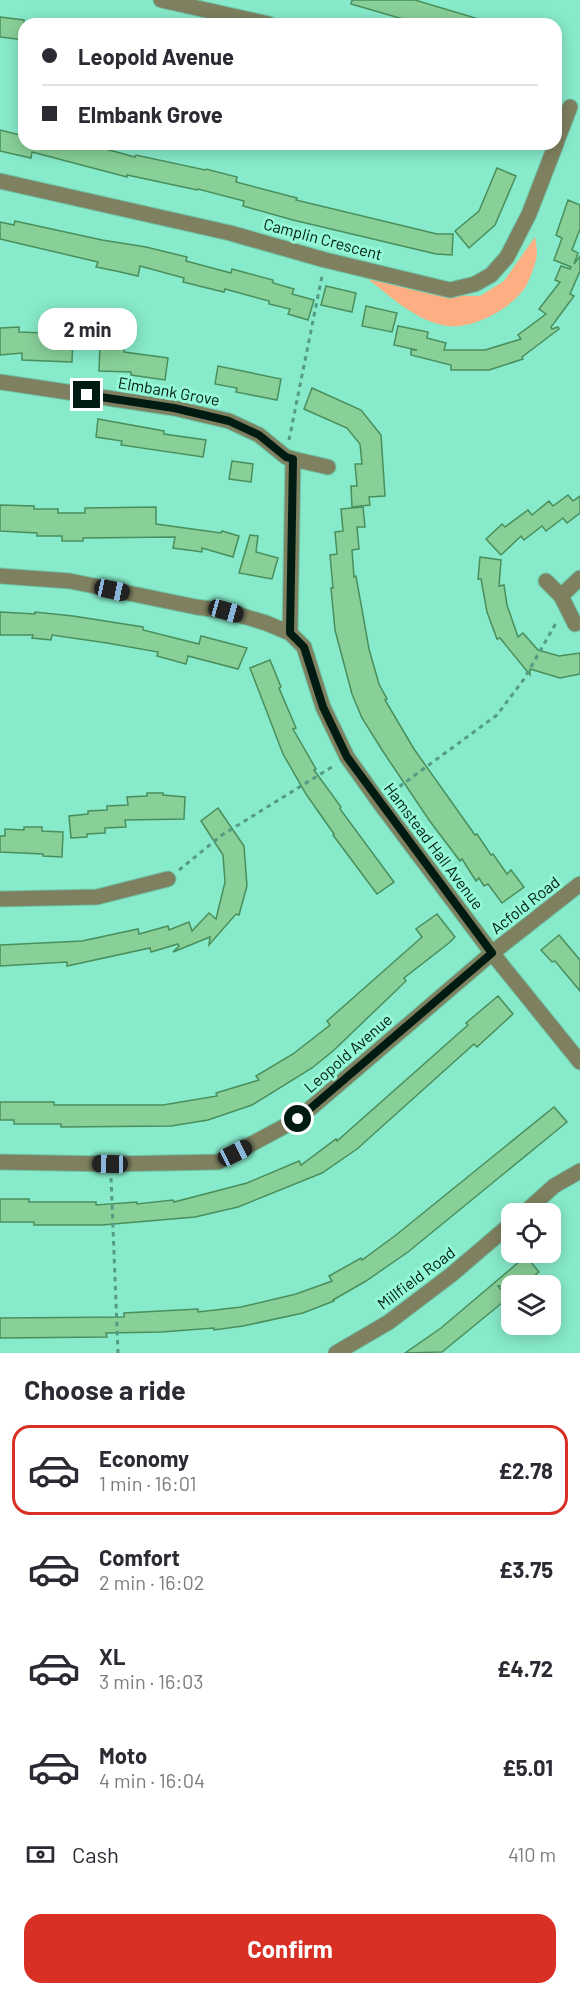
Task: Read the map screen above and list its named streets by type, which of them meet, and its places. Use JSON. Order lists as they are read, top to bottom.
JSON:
{
  "streets": {
    "street": [
      "Camplin Crescent",
      "Elmbank Grove",
      "Hamstead Hall Avenue",
      "Acfold Road",
      "Leopold Avenue",
      "Millfield Road"
    ]
  },
  "crossings": [
    ["Hamstead Hall Avenue", "Acfold Road"],
    ["Hamstead Hall Avenue", "Leopold Avenue"],
    ["Acfold Road", "Leopold Avenue"]
  ],
  "page": {
    "banner": ["Leopold Avenue", "Elmbank Grove"],
    "bubble": "2 min",
    "heading": "Choose a ride",
    "list": [
      {
        "name": "Economy",
        "note": "1 min · 16:01",
        "value": "£2.78"
      },
      {
        "name": "Comfort",
        "note": "2 min · 16:02",
        "value": "£3.75"
      },
      {
        "name": "XL",
        "note": "3 min · 16:03",
        "value": "£4.72"
      },
      {
        "name": "Moto",
        "note": "4 min · 16:04",
        "value": "£5.01"
      }
    ],
    "pay": ["Cash", "410 m"],
    "buttons": "Confirm"
  }
}
